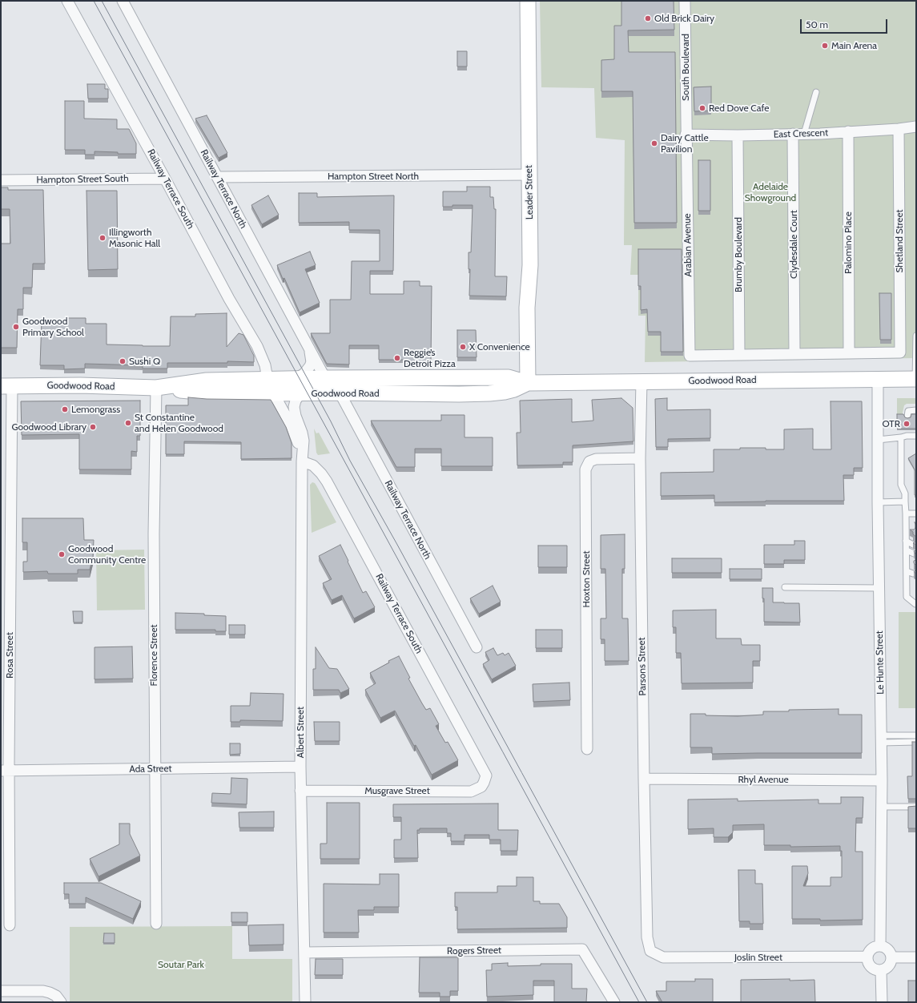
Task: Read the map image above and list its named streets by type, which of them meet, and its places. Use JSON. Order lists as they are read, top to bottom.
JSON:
{
  "streets": {
    "main road": ["Leader Street", "Goodwood Road"],
    "street": [
      "South Boulevard",
      "East Crescent",
      "Hampton Street North",
      "Hampton Street South",
      "Railway Terrace South",
      "Railway Terrace North",
      "Shetland Street",
      "Palomino Place",
      "Clydesdale Court",
      "Arabian Avenue",
      "Brumby Boulevard",
      "Hoxton Street",
      "Rosa Street",
      "Florence Street",
      "Le Hunte Street",
      "Parsons Street",
      "Albert Street",
      "Ada Street",
      "Rhyl Avenue",
      "Musgrave Street",
      "Rogers Street",
      "Joslin Street"
    ]
  },
  "crossings": [
    ["South Boulevard", "East Crescent"],
    ["South Boulevard", "Arabian Avenue"],
    ["East Crescent", "Shetland Street"],
    ["East Crescent", "Palomino Place"],
    ["East Crescent", "Clydesdale Court"],
    ["East Crescent", "Arabian Avenue"],
    ["East Crescent", "Brumby Boulevard"],
    ["Hampton Street North", "Railway Terrace North"],
    ["Hampton Street North", "Leader Street"],
    ["Hampton Street South", "Railway Terrace South"],
    ["Railway Terrace South", "Goodwood Road"],
    ["Railway Terrace South", "Albert Street"],
    ["Railway Terrace South", "Musgrave Street"],
    ["Railway Terrace North", "Goodwood Road"],
    ["Leader Street", "Goodwood Road"],
    ["Shetland Street", "Palomino Place"],
    ["Arabian Avenue", "Brumby Boulevard"],
    ["Goodwood Road", "Rosa Street"],
    ["Goodwood Road", "Florence Street"],
    ["Goodwood Road", "Le Hunte Street"],
    ["Goodwood Road", "Parsons Street"],
    ["Goodwood Road", "Albert Street"],
    ["Hoxton Street", "Parsons Street"],
    ["Rosa Street", "Ada Street"],
    ["Florence Street", "Ada Street"],
    ["Le Hunte Street", "Rhyl Avenue"],
    ["Le Hunte Street", "Joslin Street"],
    ["Parsons Street", "Rhyl Avenue"],
    ["Parsons Street", "Joslin Street"],
    ["Albert Street", "Ada Street"],
    ["Albert Street", "Musgrave Street"],
    ["Albert Street", "Rogers Street"]
  ],
  "parks": ["Adelaide Showground", "Soutar Park"],
  "places": [
    "Old Brick Dairy",
    "Main Arena",
    "Red Dove Cafe",
    "Dairy Cattle Pavilion",
    "Illingworth Masonic Hall",
    "Goodwood Primary School",
    "X Convenience",
    "Reggie’s Detroit Pizza",
    "Sushi Q",
    "Lemongrass",
    "St Constantine and Helen Goodwood",
    "OTR",
    "Goodwood Library",
    "Goodwood Community Centre"
  ],
  "scale_bar": "50 m"
}
